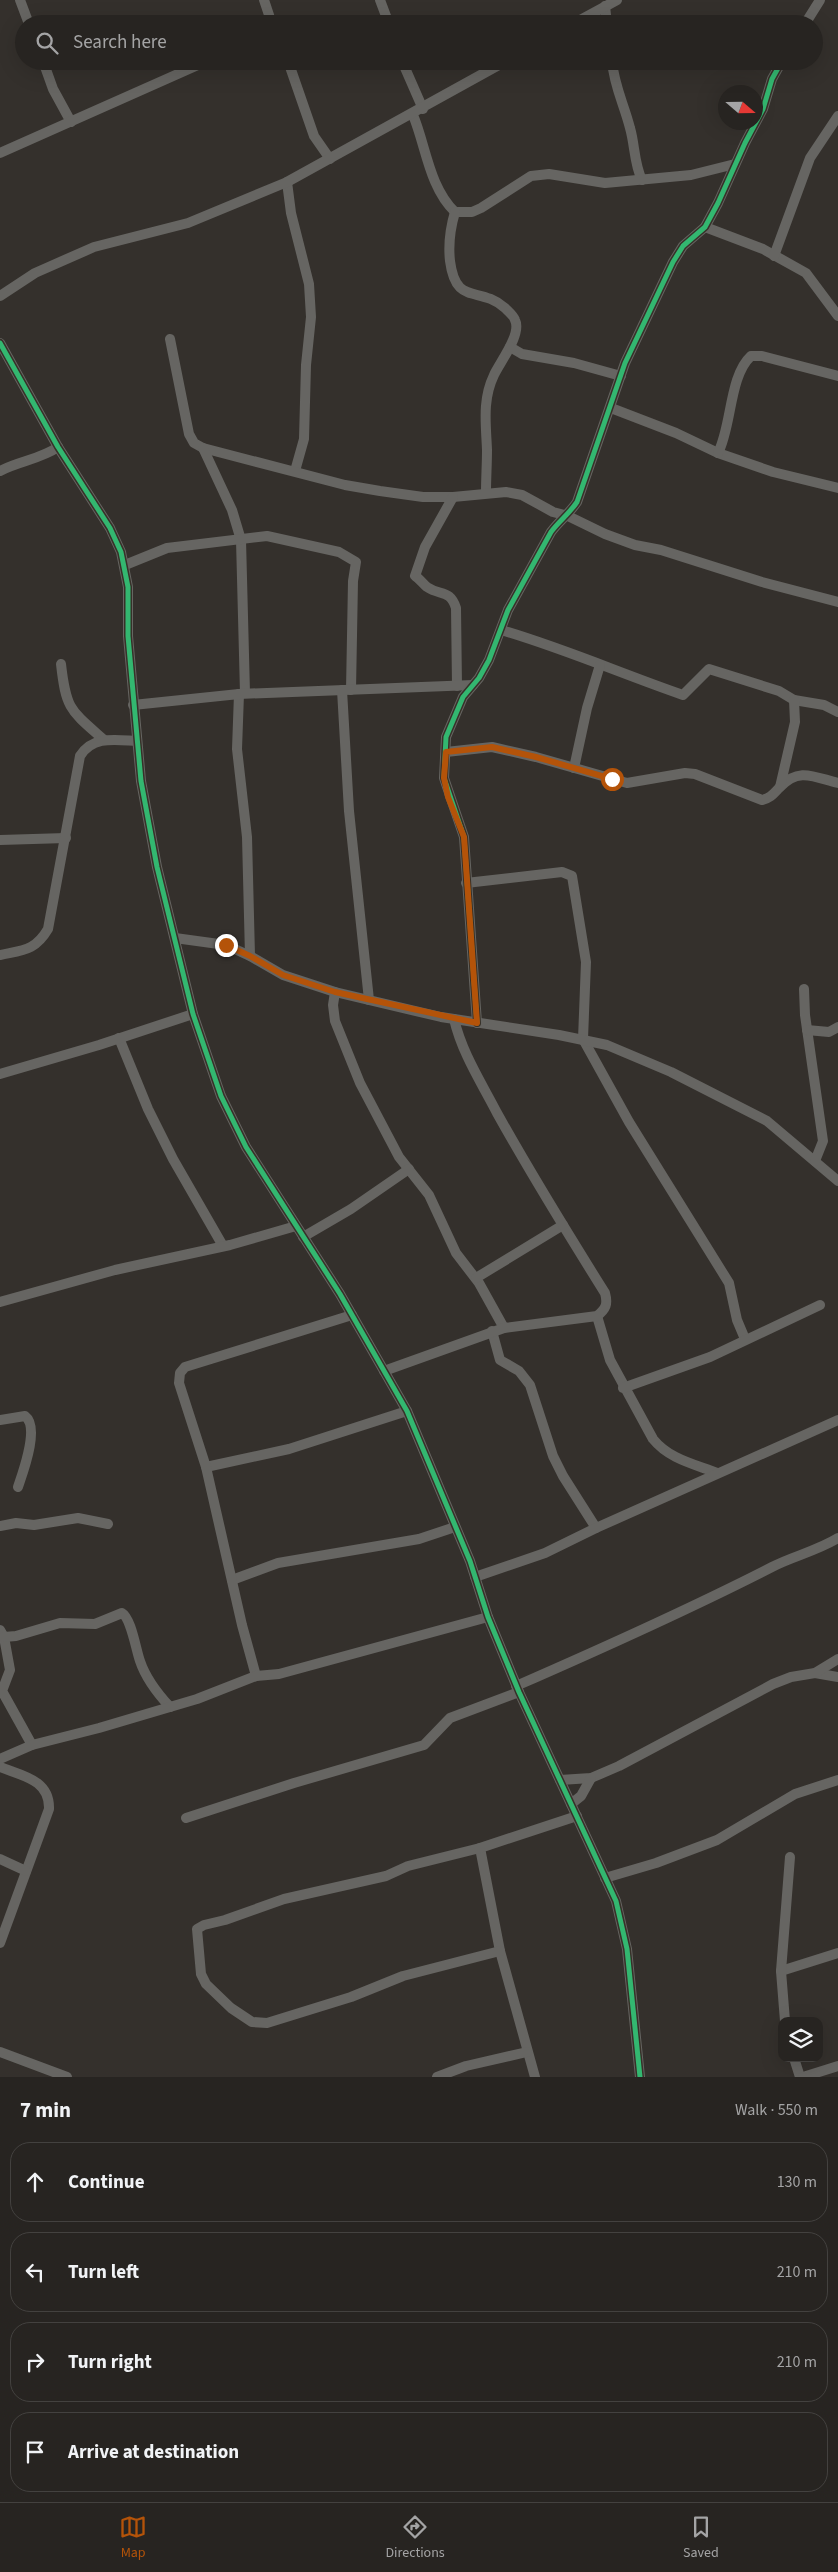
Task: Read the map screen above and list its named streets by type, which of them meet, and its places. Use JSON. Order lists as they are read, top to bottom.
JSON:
{
  "north": "right",
  "page": {
    "search": "Search here",
    "heading": ["7 min", "Walk · 550 m"],
    "list": [
      ["Continue", "130 m"],
      ["Turn left", "210 m"],
      ["Turn right", "210 m"],
      "Arrive at destination"
    ],
    "nav": ["Map", "Directions", "Saved"]
  }
}
